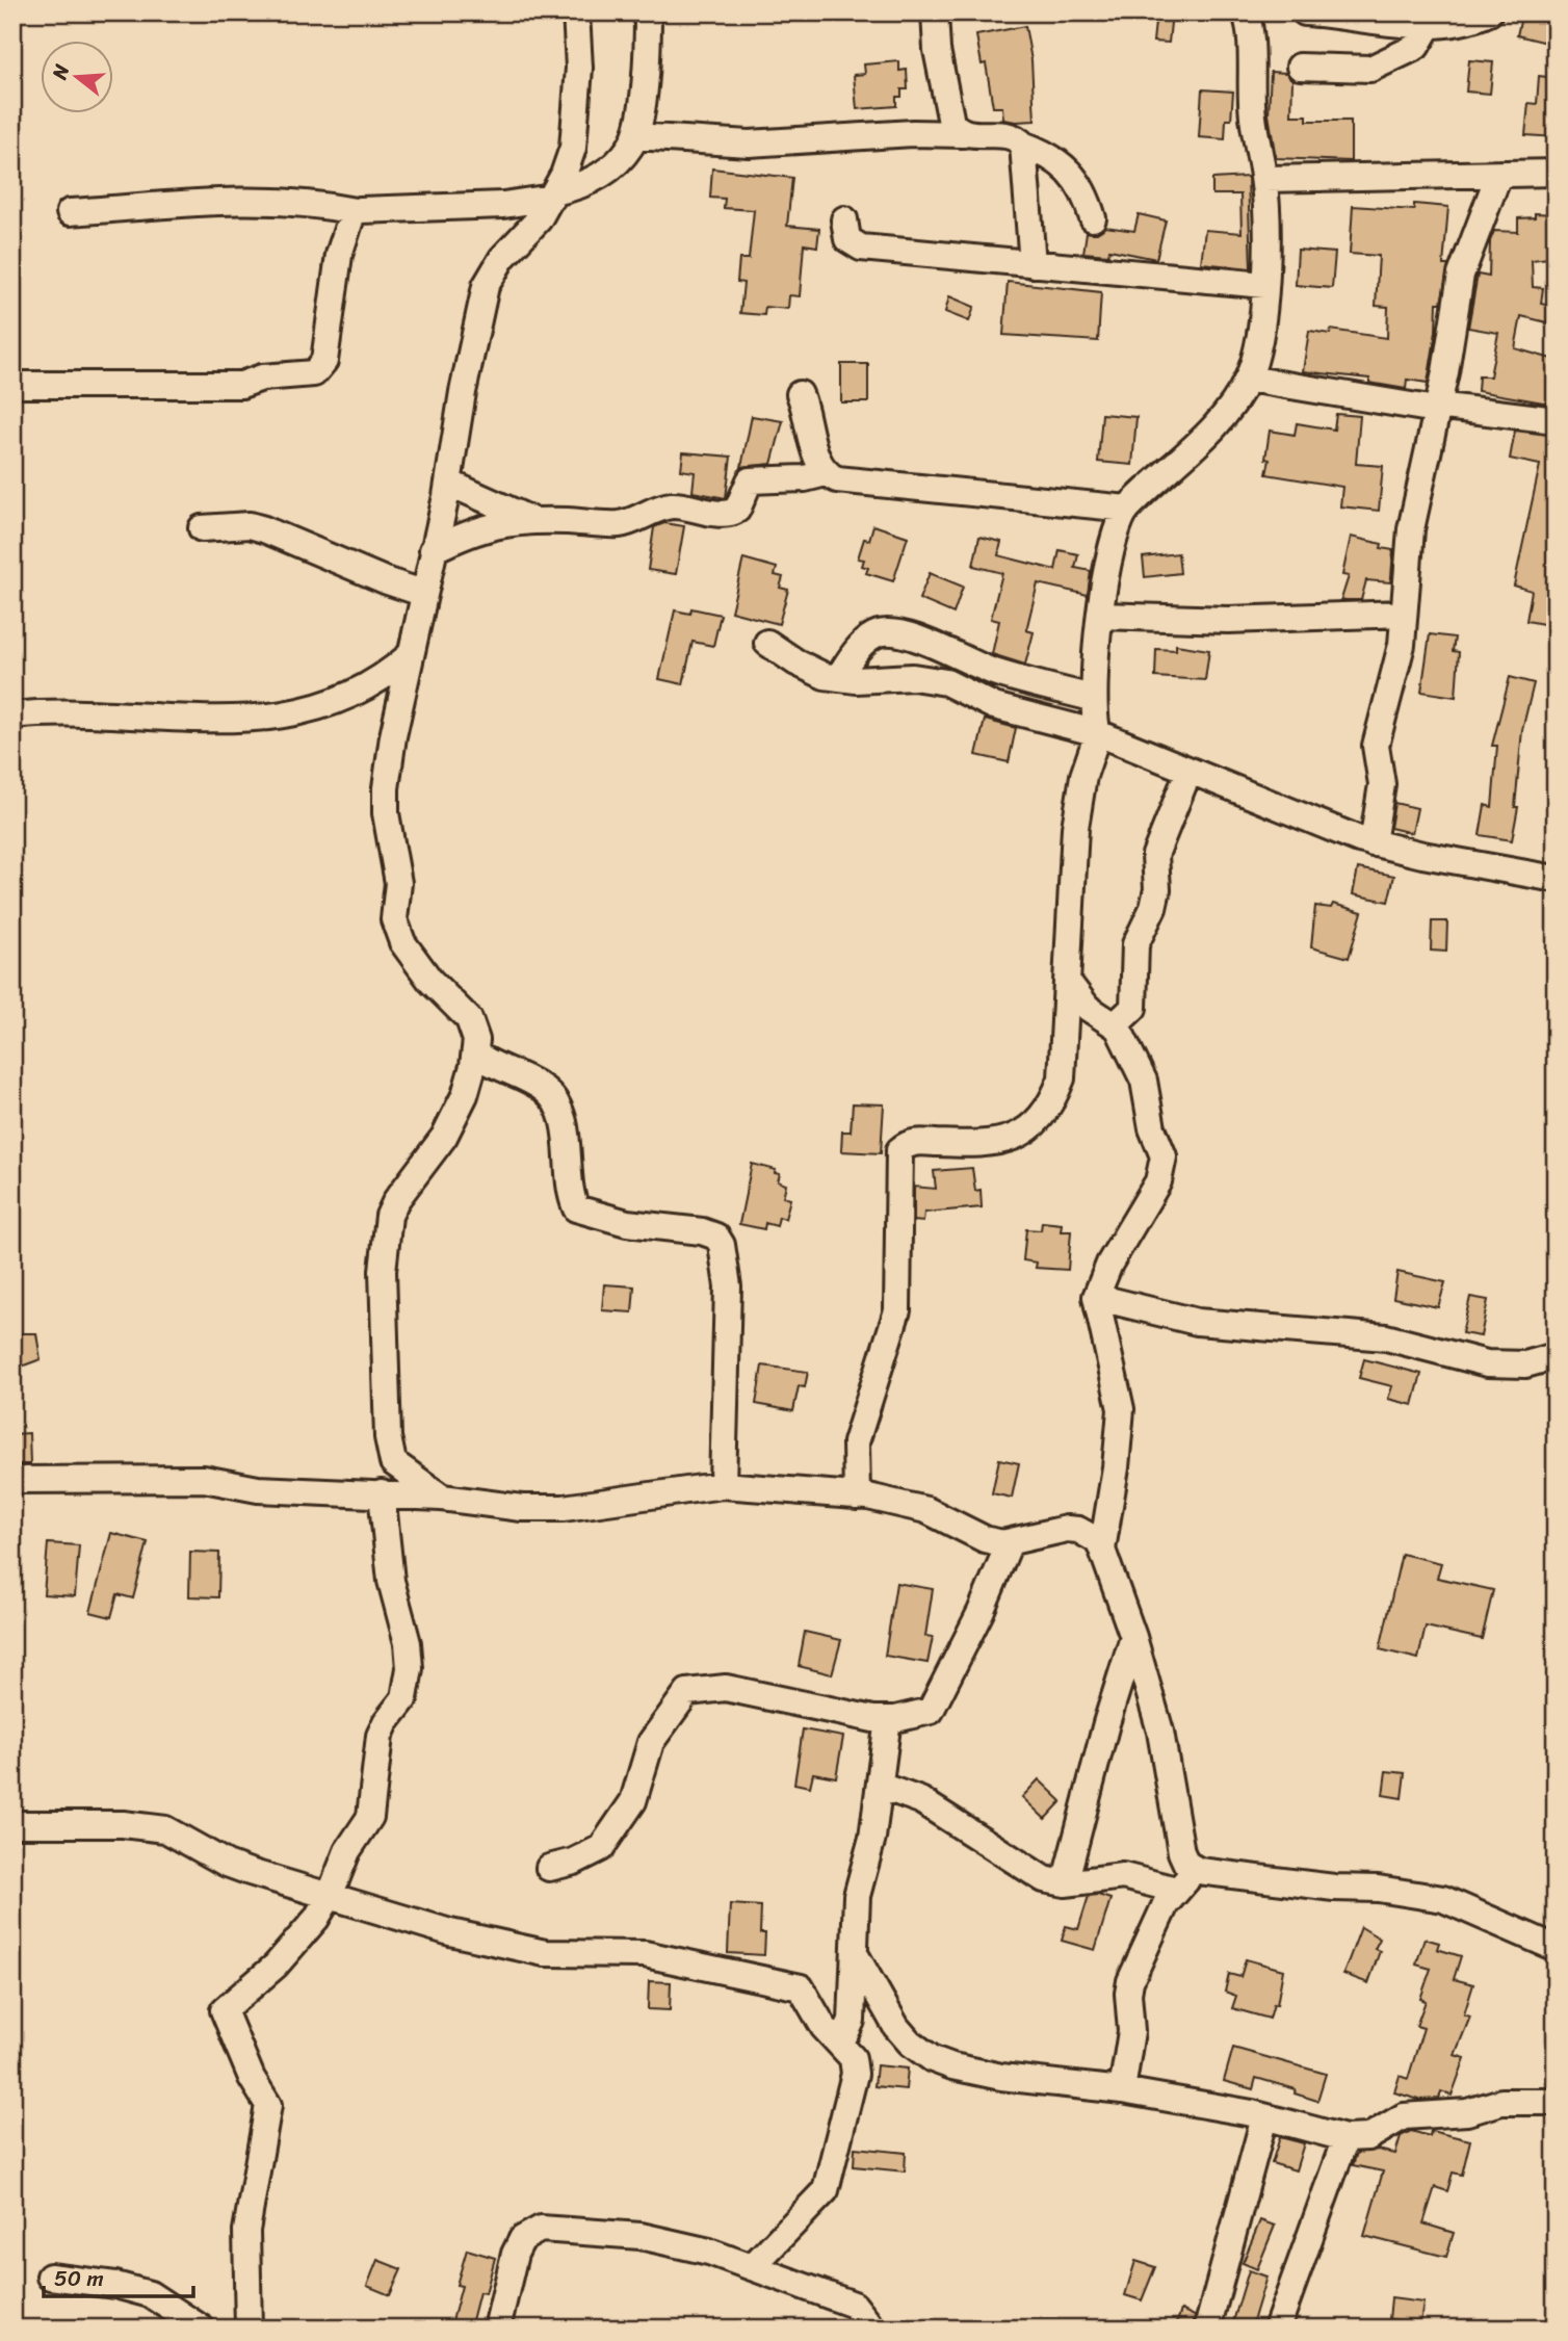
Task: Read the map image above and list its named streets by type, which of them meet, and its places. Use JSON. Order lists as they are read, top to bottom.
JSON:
{
  "scale_bar": "50 m",
  "north": "left"
}
